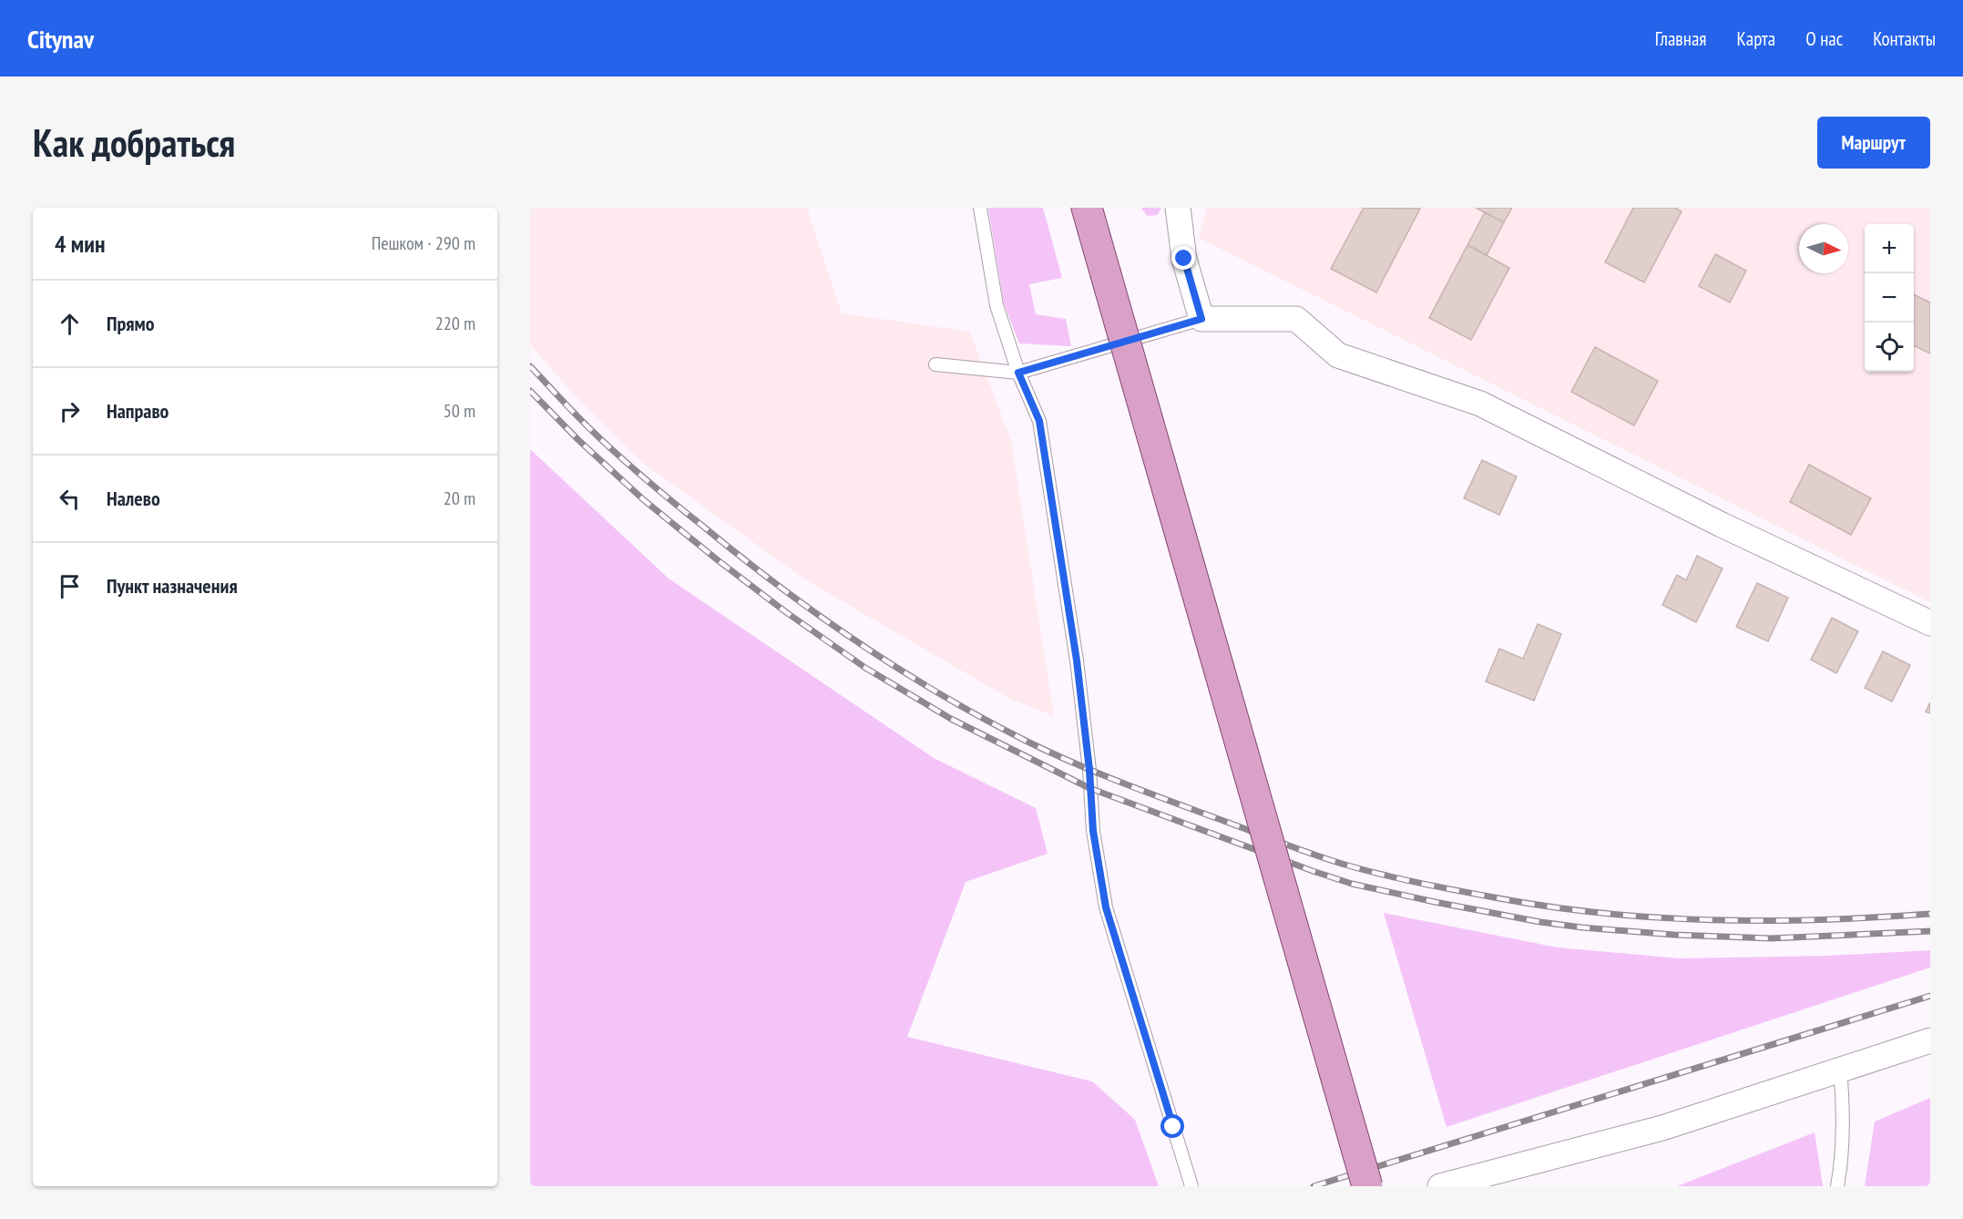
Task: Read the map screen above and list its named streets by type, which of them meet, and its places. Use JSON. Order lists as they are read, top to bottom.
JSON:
{
  "north": "right",
  "page": {
    "header": "Citynav",
    "nav": [
      "Главная",
      "Карта",
      "О нас",
      "Контакты"
    ],
    "buttons": "Маршрут",
    "title": "Как добраться",
    "heading": ["4 мин", "Пешком · 290 m"],
    "map_buttons": ["+", "−"],
    "list": [
      ["Прямо", "220 m"],
      ["Направо", "50 m"],
      ["Налево", "20 m"],
      "Пункт назначения"
    ]
  }
}
